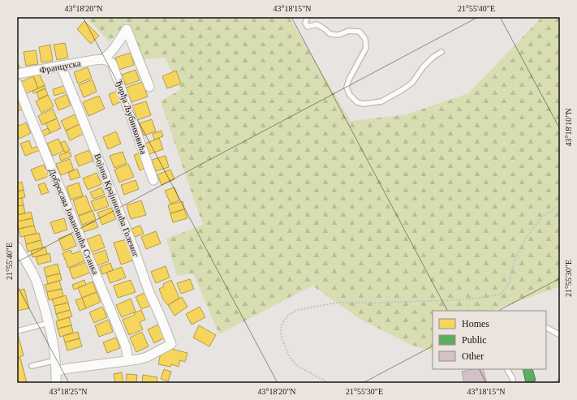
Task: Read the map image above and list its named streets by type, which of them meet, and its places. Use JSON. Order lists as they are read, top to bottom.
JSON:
{
  "streets": {
    "street": [
      "Француска",
      "Ђорђа Љубинковића",
      "Војина Крајиновића Големог",
      "Добросава Јовановића Станка"
    ]
  },
  "crossings": [
    ["Француска", "Ђорђа Љубинковића"],
    ["Француска", "Војина Крајиновића Големог"],
    ["Војина Крајиновића Големог", "Добросава Јовановића Станка"]
  ],
  "legend": ["Homes", "Public", "Other"],
  "coordinates": [
    "43°18'20\"N",
    "43°18'15\"N",
    "21°55'40\"E",
    "43°18'10\"N",
    "21°55'30\"E",
    "43°18'25\"N"
  ]
}
